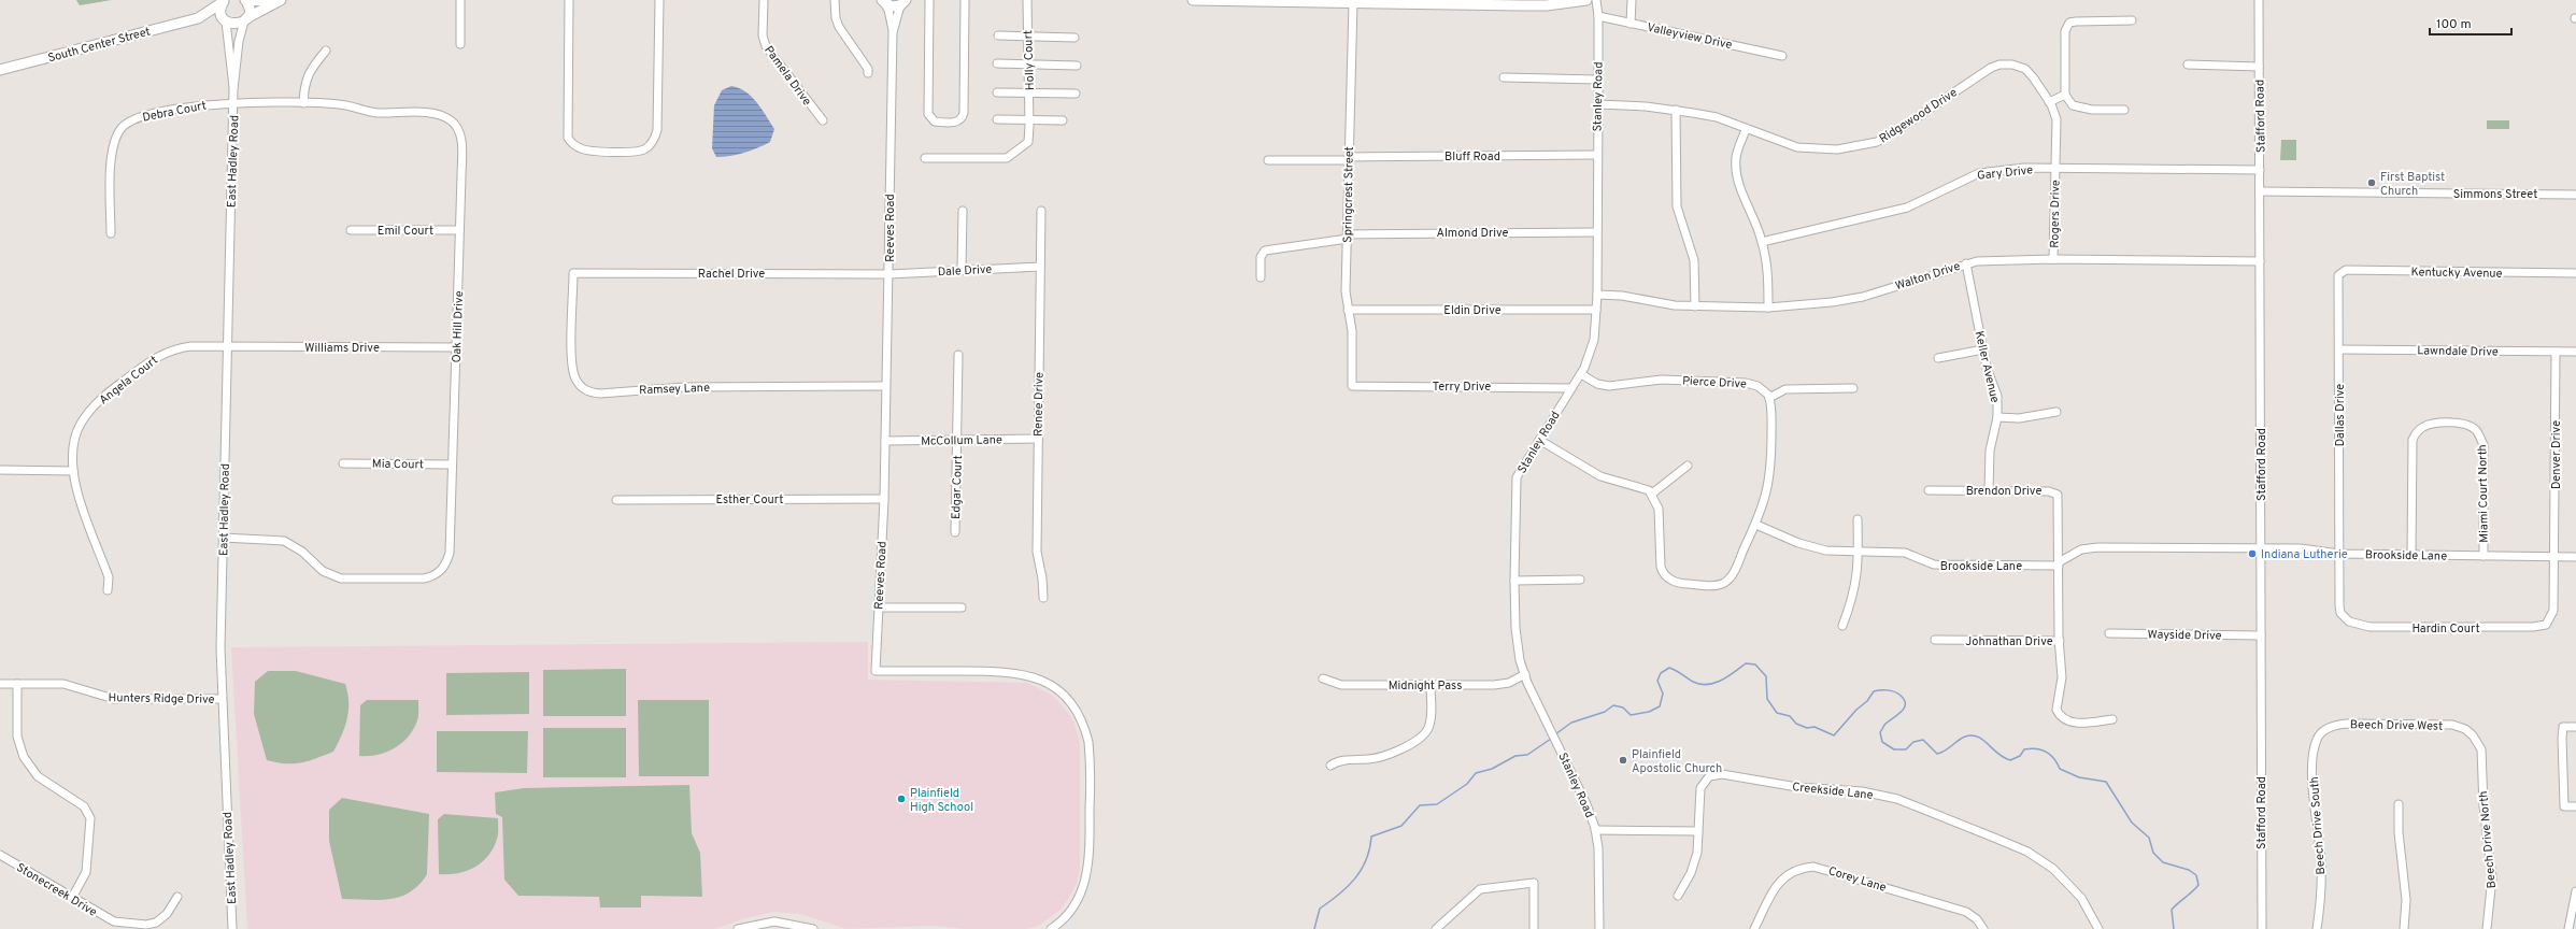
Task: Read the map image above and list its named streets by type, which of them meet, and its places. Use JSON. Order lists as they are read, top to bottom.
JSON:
{
  "streets": {
    "main road": ["South Center Street"],
    "street": [
      "Valleyview Drive",
      "Holly Court",
      "Pamela Drive",
      "Stanley Road",
      "Debra Court",
      "Ridgewood Drive",
      "Stafford Road",
      "Bluff Road",
      "East Hadley Road",
      "Gary Drive",
      "Simmons Street",
      "Springcrest Street",
      "Rogers Drive",
      "Reeves Road",
      "Emil Court",
      "Almond Drive",
      "Dale Drive",
      "Kentucky Avenue",
      "Rachel Drive",
      "Walton Drive",
      "Eldin Drive",
      "Oak Hill Drive",
      "Williams Drive",
      "Lawndale Drive",
      "Keller Avenue",
      "Angela Court",
      "Pierce Drive",
      "Terry Drive",
      "Ramsey Lane",
      "Renee Drive",
      "Dallas Drive",
      "McCollum Lane",
      "Denver Drive",
      "Mia Court",
      "Edgar Court",
      "Brendon Drive",
      "Miami Court North",
      "Esther Court",
      "Brookside Lane",
      "Hardin Court",
      "Wayside Drive",
      "Johnathan Drive",
      "Midnight Pass",
      "Hunters Ridge Drive",
      "Beech Drive West",
      "Creekside Lane",
      "Beech Drive South",
      "Beech Drive North",
      "Corey Lane",
      "Stonecreek Drive"
    ]
  },
  "crossings": [
    ["Valleyview Drive", "Stanley Road"],
    ["South Center Street", "East Hadley Road"],
    ["Stanley Road", "Ridgewood Drive"],
    ["Stanley Road", "Bluff Road"],
    ["Stanley Road", "Almond Drive"],
    ["Stanley Road", "Walton Drive"],
    ["Stanley Road", "Eldin Drive"],
    ["Stanley Road", "Pierce Drive"],
    ["Stanley Road", "Terry Drive"],
    ["Stanley Road", "Midnight Pass"],
    ["Debra Court", "East Hadley Road"],
    ["Debra Court", "Oak Hill Drive"],
    ["Ridgewood Drive", "Gary Drive"],
    ["Ridgewood Drive", "Rogers Drive"],
    ["Stafford Road", "Gary Drive"],
    ["Stafford Road", "Simmons Street"],
    ["Stafford Road", "Walton Drive"],
    ["Stafford Road", "Brookside Lane"],
    ["Stafford Road", "Wayside Drive"],
    ["Bluff Road", "Springcrest Street"],
    ["East Hadley Road", "Oak Hill Drive"],
    ["East Hadley Road", "Williams Drive"],
    ["East Hadley Road", "Angela Court"],
    ["East Hadley Road", "Hunters Ridge Drive"],
    ["Gary Drive", "Rogers Drive"],
    ["Springcrest Street", "Almond Drive"],
    ["Springcrest Street", "Eldin Drive"],
    ["Springcrest Street", "Terry Drive"],
    ["Rogers Drive", "Walton Drive"],
    ["Reeves Road", "Dale Drive"],
    ["Reeves Road", "Rachel Drive"],
    ["Reeves Road", "Ramsey Lane"],
    ["Reeves Road", "McCollum Lane"],
    ["Reeves Road", "Esther Court"],
    ["Emil Court", "Oak Hill Drive"],
    ["Dale Drive", "Rachel Drive"],
    ["Dale Drive", "Renee Drive"],
    ["Kentucky Avenue", "Dallas Drive"],
    ["Rachel Drive", "Ramsey Lane"],
    ["Walton Drive", "Keller Avenue"],
    ["Oak Hill Drive", "Williams Drive"],
    ["Oak Hill Drive", "Mia Court"],
    ["Williams Drive", "Angela Court"],
    ["Lawndale Drive", "Dallas Drive"],
    ["Lawndale Drive", "Denver Drive"],
    ["Keller Avenue", "Brendon Drive"],
    ["Renee Drive", "McCollum Lane"],
    ["Dallas Drive", "Brookside Lane"],
    ["Dallas Drive", "Hardin Court"],
    ["McCollum Lane", "Edgar Court"],
    ["Denver Drive", "Brookside Lane"],
    ["Denver Drive", "Hardin Court"],
    ["Brendon Drive", "Brookside Lane"],
    ["Brendon Drive", "Johnathan Drive"],
    ["Miami Court North", "Brookside Lane"],
    ["Brookside Lane", "Hardin Court"],
    ["Brookside Lane", "Johnathan Drive"],
    ["Beech Drive West", "Beech Drive South"],
    ["Beech Drive West", "Beech Drive North"]
  ],
  "places": [
    "First Baptist Church",
    "Indiana Lutherie",
    "Plainfield Apostolic Church",
    "Plainfield High School"
  ],
  "scale_bar": "100 m"
}
